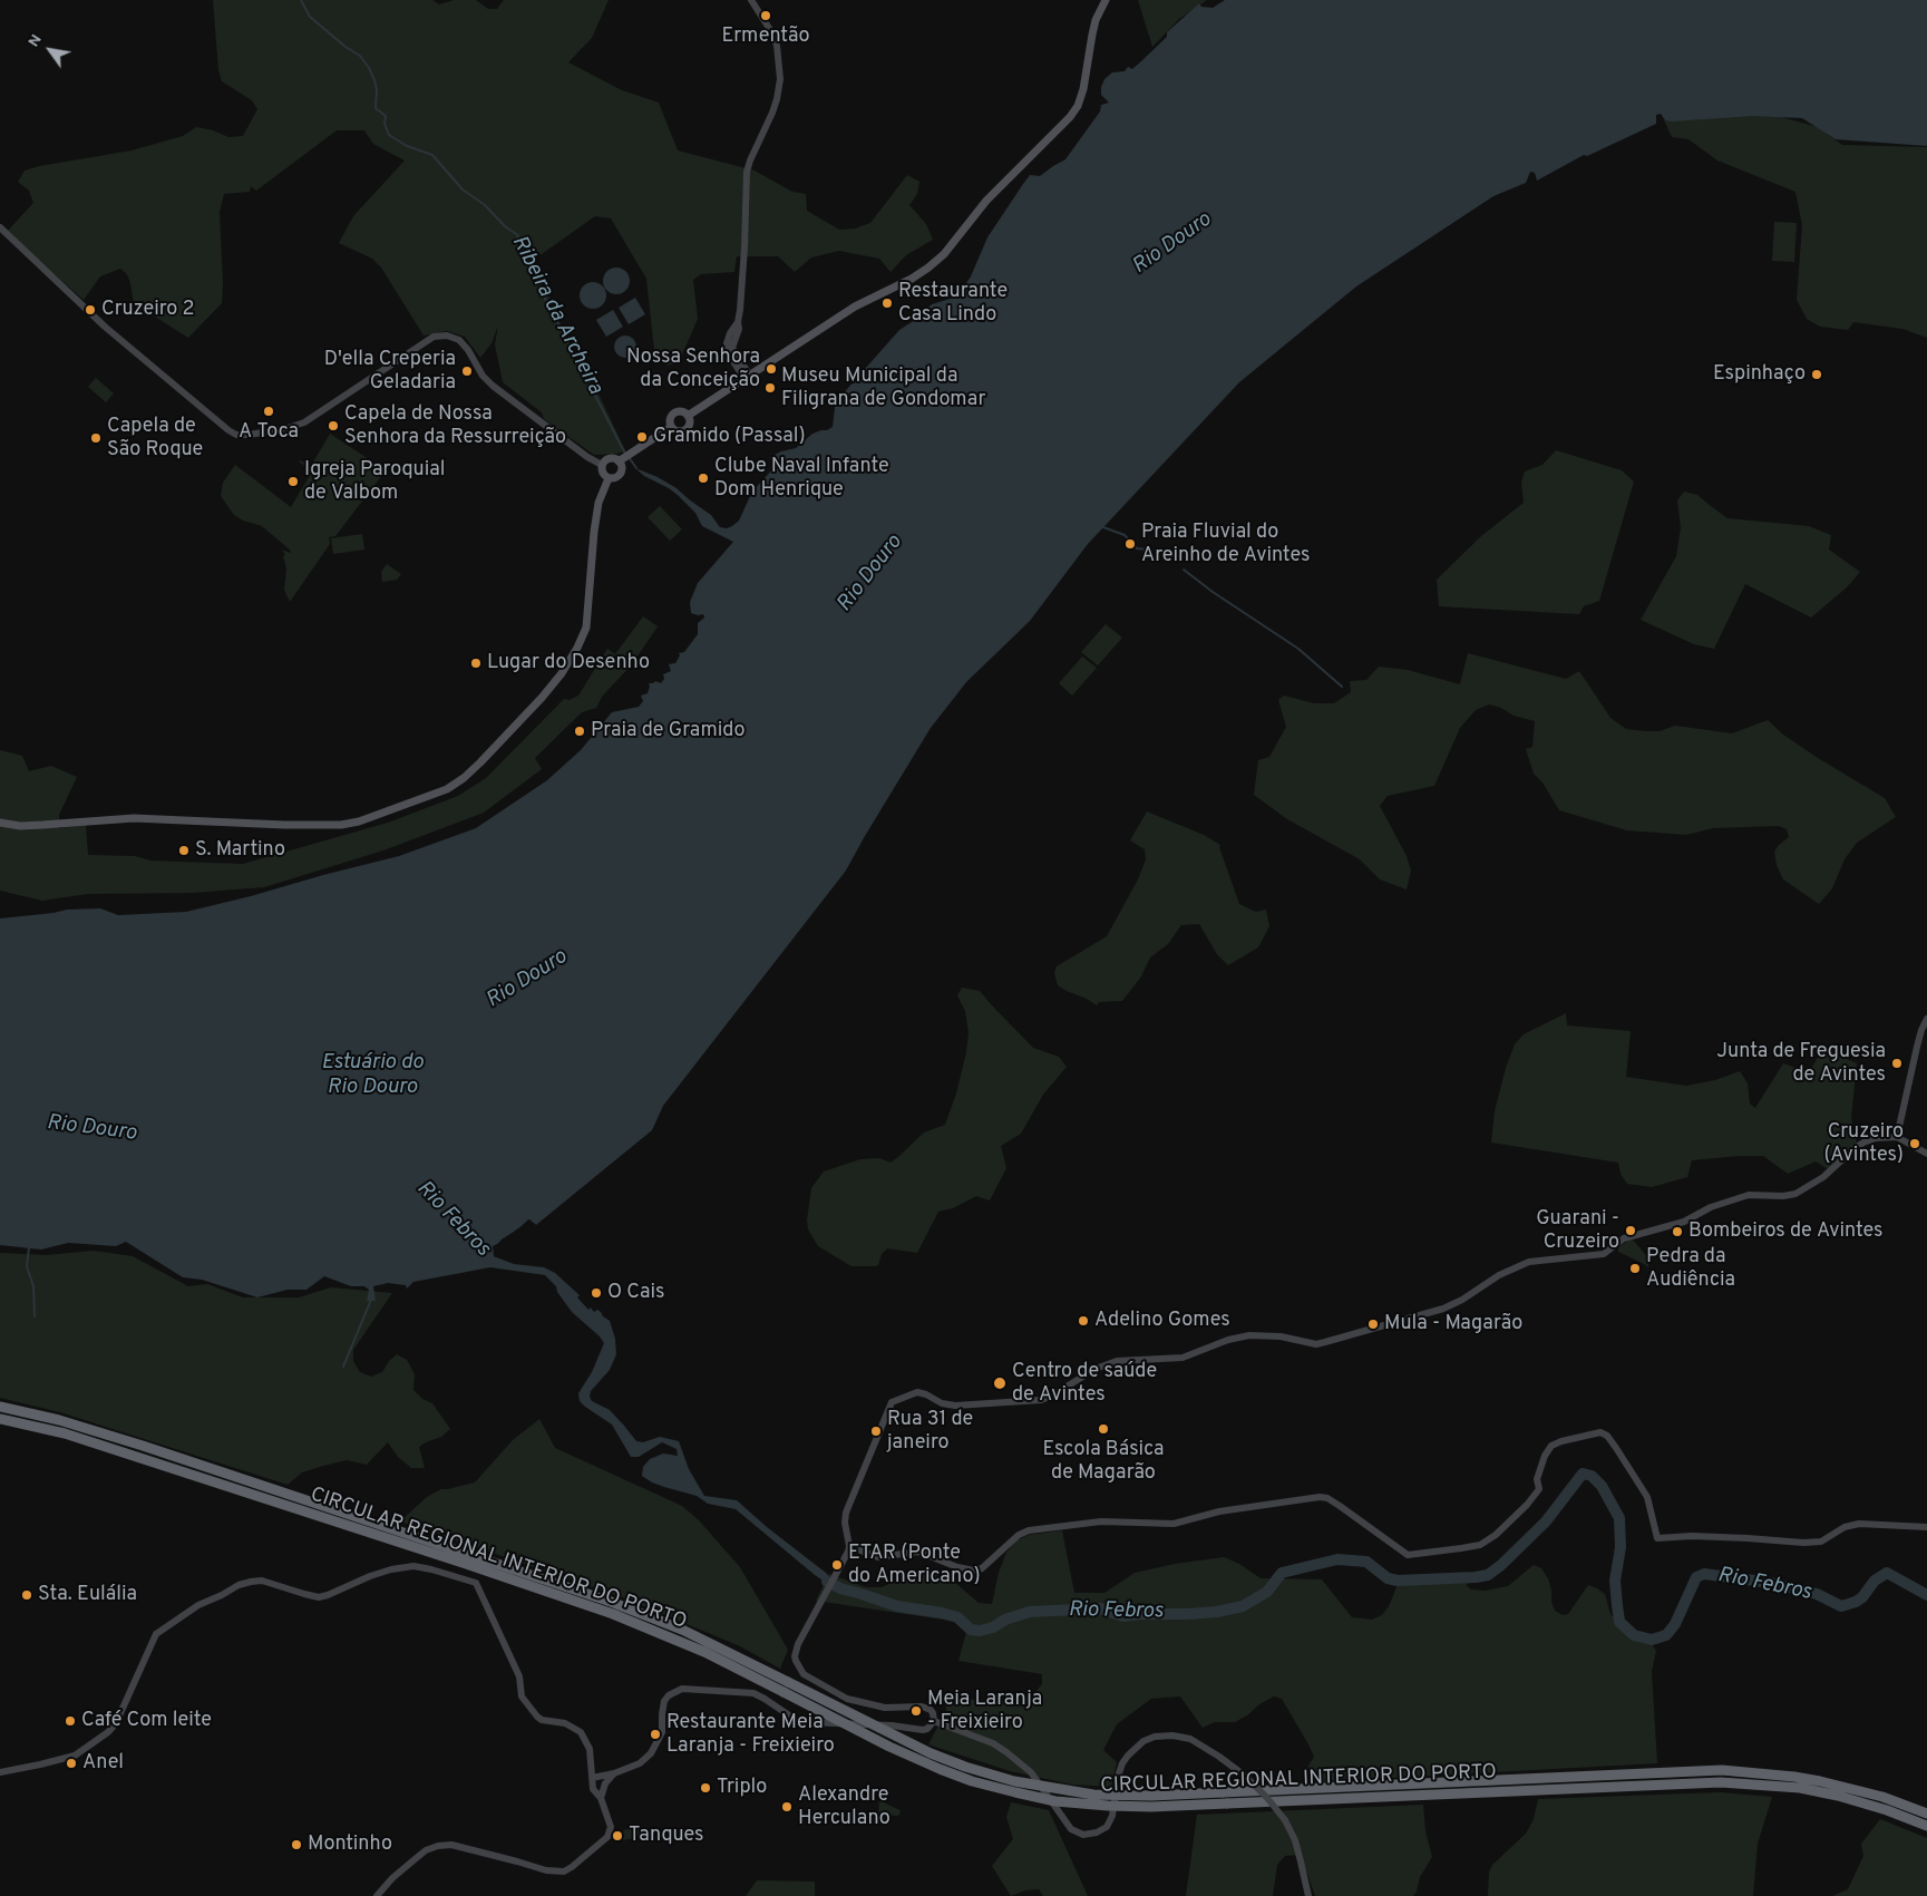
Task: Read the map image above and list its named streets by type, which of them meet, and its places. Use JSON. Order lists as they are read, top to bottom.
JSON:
{
  "streets": {
    "highway": ["CIRCULAR REGIONAL INTERIOR DO PORTO"]
  },
  "water": [
    "Rio Douro",
    "Ribeira da Archeira",
    "Estuário do Rio Douro",
    "Rio Febros"
  ],
  "places": [
    "Ermentão",
    "Restaurante Casa Lindo",
    "Cruzeiro 2",
    "Nossa Senhora da Conceição",
    "D'ella Creperia Geladaria",
    "Espinhaço",
    "Museu Municipal da Filigrana de Gondomar",
    "A Toca",
    "Capela de Nossa Senhora da Ressurreição",
    "Gramido (Passal)",
    "Capela de São Roque",
    "Clube Naval Infante Dom Henrique",
    "Igreja Paroquial de Valbom",
    "Praia Fluvial do Areinho de Avintes",
    "Lugar do Desenho",
    "Praia de Gramido",
    "S. Martino",
    "Junta de Freguesia de Avintes",
    "Cruzeiro (Avintes)",
    "Guarani - Cruzeiro",
    "Bombeiros de Avintes",
    "Pedra da Audiência",
    "O Cais",
    "Adelino Gomes",
    "Mula - Magarão",
    "Centro de saúde de Avintes",
    "Escola Básica de Magarão",
    "Rua 31 de janeiro",
    "ETAR (Ponte do Americano)",
    "Sta. Eulália",
    "Meia Laranja - Freixieiro",
    "Café Com leite",
    "Restaurante Meia Laranja - Freixieiro",
    "Anel",
    "Triplo",
    "Alexandre Herculano",
    "Tanques",
    "Montinho"
  ],
  "north": "top left"
}
